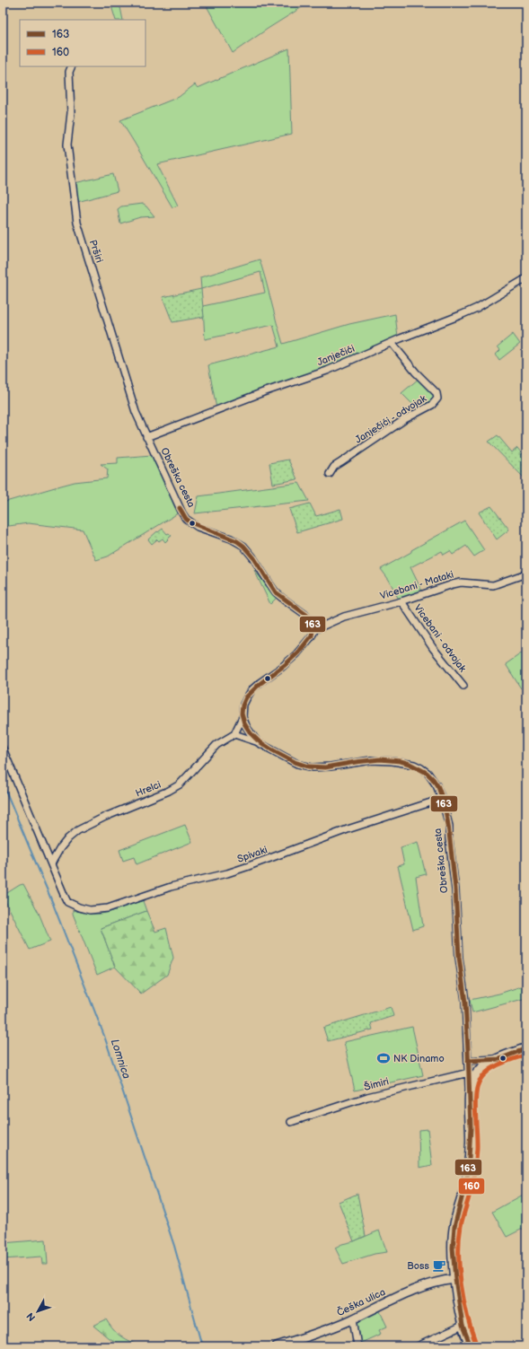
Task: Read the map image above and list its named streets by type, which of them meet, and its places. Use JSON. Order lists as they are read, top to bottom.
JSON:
{
  "streets": {
    "main road": ["Obreška cesta"],
    "street": [
      "Prširi",
      "Janječići",
      "Janječići - odvojak",
      "Vicebani - Mataki",
      "Vicebani - odvojak",
      "Hrelci",
      "Spivaki",
      "Šimiri",
      "Češka ulica"
    ]
  },
  "crossings": [
    ["Prširi", "Janječići"],
    ["Prširi", "Obreška cesta"],
    ["Janječići", "Janječići - odvojak"],
    ["Janječići", "Obreška cesta"],
    ["Obreška cesta", "Vicebani - Mataki"],
    ["Obreška cesta", "Spivaki"],
    ["Obreška cesta", "Šimiri"],
    ["Obreška cesta", "Češka ulica"],
    ["Vicebani - Mataki", "Vicebani - odvojak"],
    ["Hrelci", "Spivaki"]
  ],
  "water": ["Lomnica"],
  "places": {
    "sports": ["NK Dinamo"],
    "cafe": ["Boss"]
  },
  "lines": ["transit line 163", "transit line 160"],
  "legend": ["163", "160"],
  "north": "bottom left"
}
